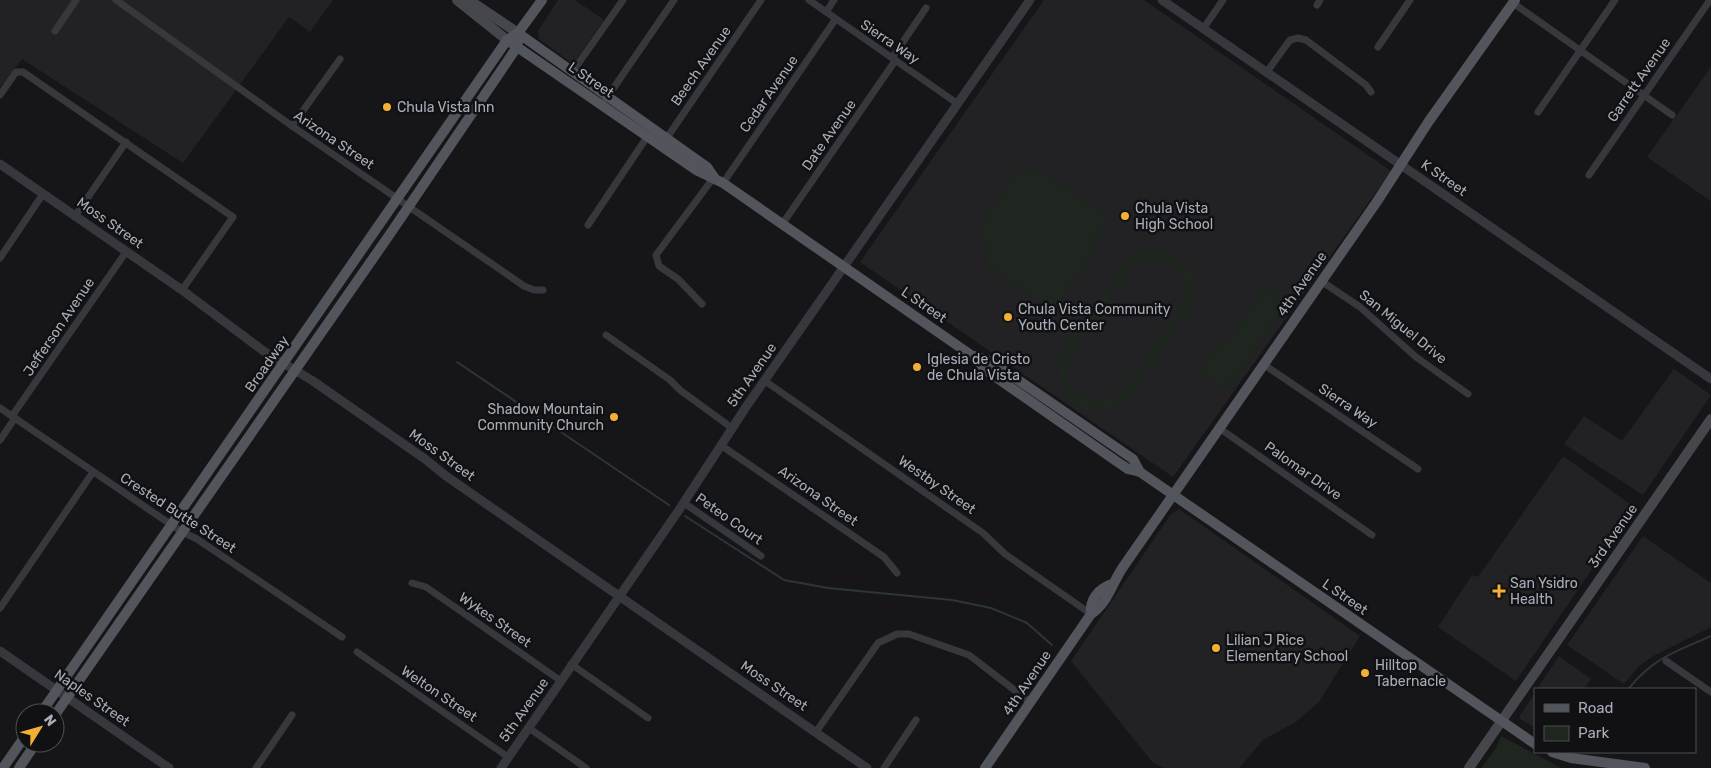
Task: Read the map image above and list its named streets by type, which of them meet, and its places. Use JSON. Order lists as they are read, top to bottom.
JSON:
{
  "streets": {
    "main road": [
      "L Street",
      "4th Avenue",
      "Broadway",
      "3rd Avenue"
    ],
    "street": [
      "Sierra Way",
      "Beech Avenue",
      "Garrett Avenue",
      "Cedar Avenue",
      "Date Avenue",
      "Arizona Street",
      "K Street",
      "Moss Street",
      "Jefferson Avenue",
      "San Miguel Drive",
      "5th Avenue",
      "Palomar Drive",
      "Westby Street",
      "Crested Butte Street",
      "Peteo Court",
      "Wykes Street",
      "Welton Street",
      "Naples Street"
    ]
  },
  "crossings": [
    ["Sierra Way", "Cedar Avenue"],
    ["Sierra Way", "Date Avenue"],
    ["Sierra Way", "4th Avenue"],
    ["Sierra Way", "5th Avenue"],
    ["Beech Avenue", "L Street"],
    ["L Street", "Cedar Avenue"],
    ["L Street", "Date Avenue"],
    ["L Street", "4th Avenue"],
    ["L Street", "Broadway"],
    ["L Street", "5th Avenue"],
    ["L Street", "3rd Avenue"],
    ["Arizona Street", "Broadway"],
    ["Arizona Street", "5th Avenue"],
    ["K Street", "4th Avenue"],
    ["Moss Street", "Jefferson Avenue"],
    ["Moss Street", "Broadway"],
    ["Moss Street", "5th Avenue"],
    ["4th Avenue", "San Miguel Drive"],
    ["4th Avenue", "Palomar Drive"],
    ["4th Avenue", "Westby Street"],
    ["Jefferson Avenue", "Crested Butte Street"],
    ["Broadway", "Crested Butte Street"],
    ["Broadway", "Naples Street"],
    ["5th Avenue", "Westby Street"],
    ["5th Avenue", "Peteo Court"],
    ["5th Avenue", "Wykes Street"],
    ["5th Avenue", "Welton Street"]
  ],
  "places": {
    "other": [
      "Chula Vista Inn",
      "Chula Vista High School",
      "Chula Vista Community Youth Center",
      "Iglesia de Cristo de Chula Vista",
      "Shadow Mountain Community Church",
      "Lilian J Rice Elementary School",
      "Hilltop Tabernacle"
    ],
    "health": ["San Ysidro Health"]
  },
  "legend": ["Road", "Park"],
  "north": "top right"
}
